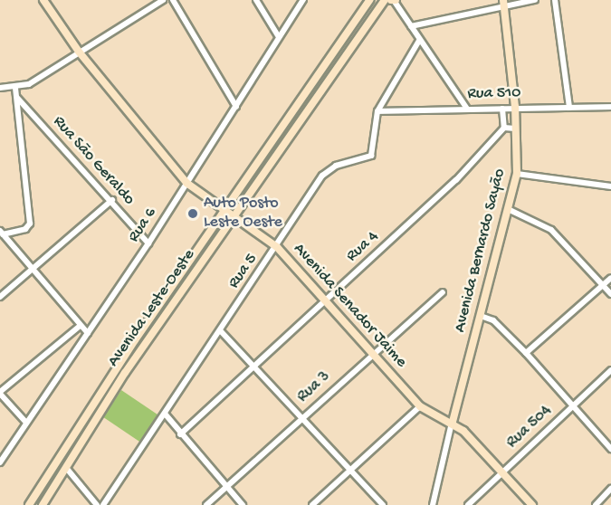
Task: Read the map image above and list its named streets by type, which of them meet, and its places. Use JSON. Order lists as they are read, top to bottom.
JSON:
{
  "streets": {
    "main road": ["Avenida Bernardo Sayão", "Avenida Senador Jaime", "Avenida Leste-Oeste"],
    "street": [
      "Rua 510",
      "Rua São Geraldo",
      "Rua 6",
      "Rua 4",
      "Rua 5",
      "Rua 3",
      "Rua 504"
    ]
  },
  "crossings": [
    ["Rua 510", "Avenida Bernardo Sayão"],
    ["Rua 510", "Rua 5"],
    ["Rua São Geraldo", "Rua 6"],
    ["Rua 6", "Avenida Senador Jaime"],
    ["Rua 4", "Avenida Senador Jaime"],
    ["Avenida Bernardo Sayão", "Avenida Senador Jaime"],
    ["Rua 5", "Avenida Senador Jaime"],
    ["Avenida Senador Jaime", "Avenida Leste-Oeste"],
    ["Avenida Senador Jaime", "Rua 3"],
    ["Avenida Senador Jaime", "Rua 504"]
  ],
  "places": ["Auto Posto Leste Oeste"]
}
